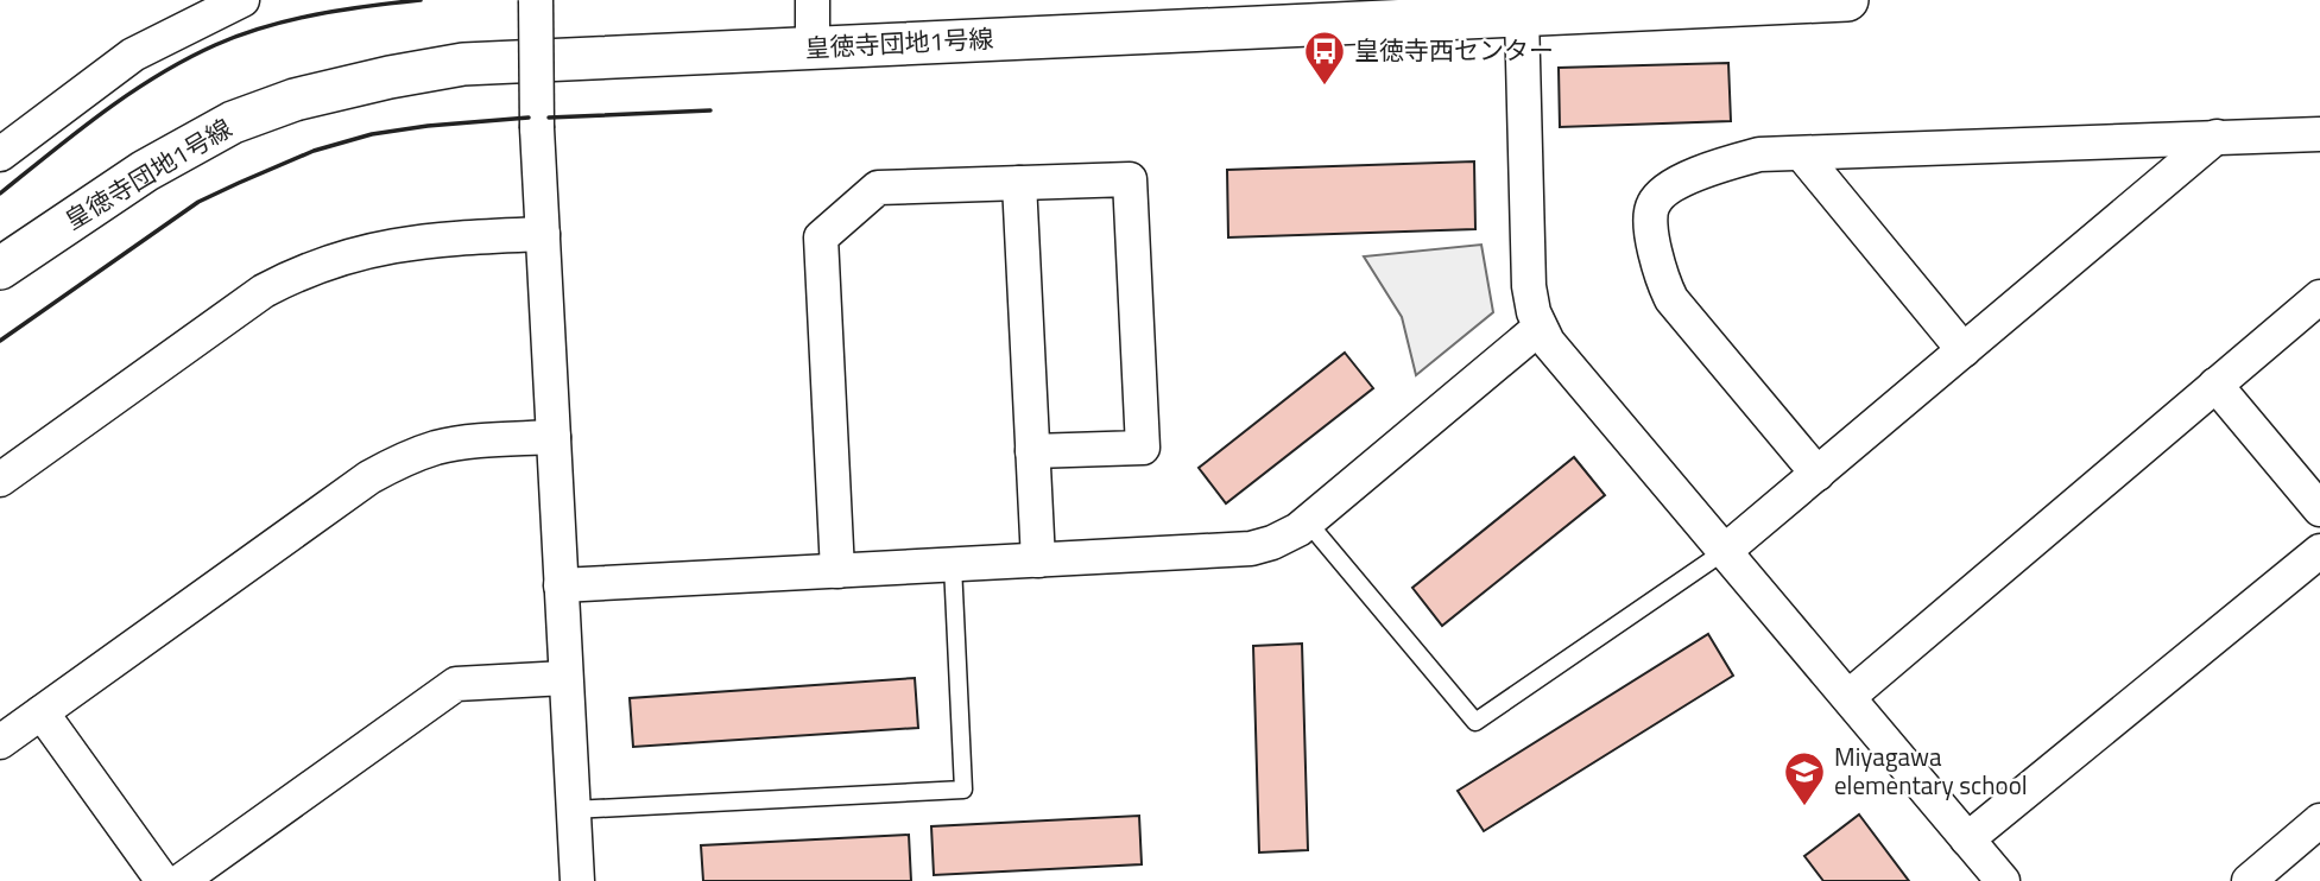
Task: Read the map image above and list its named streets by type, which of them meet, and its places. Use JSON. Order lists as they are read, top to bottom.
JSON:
{
  "streets": {
    "street": ["皇徳寺団地1号線"]
  },
  "places": {
    "bus stop": ["皇徳寺西センター"],
    "school or university": ["Miyagawa elementary school"]
  }
}
